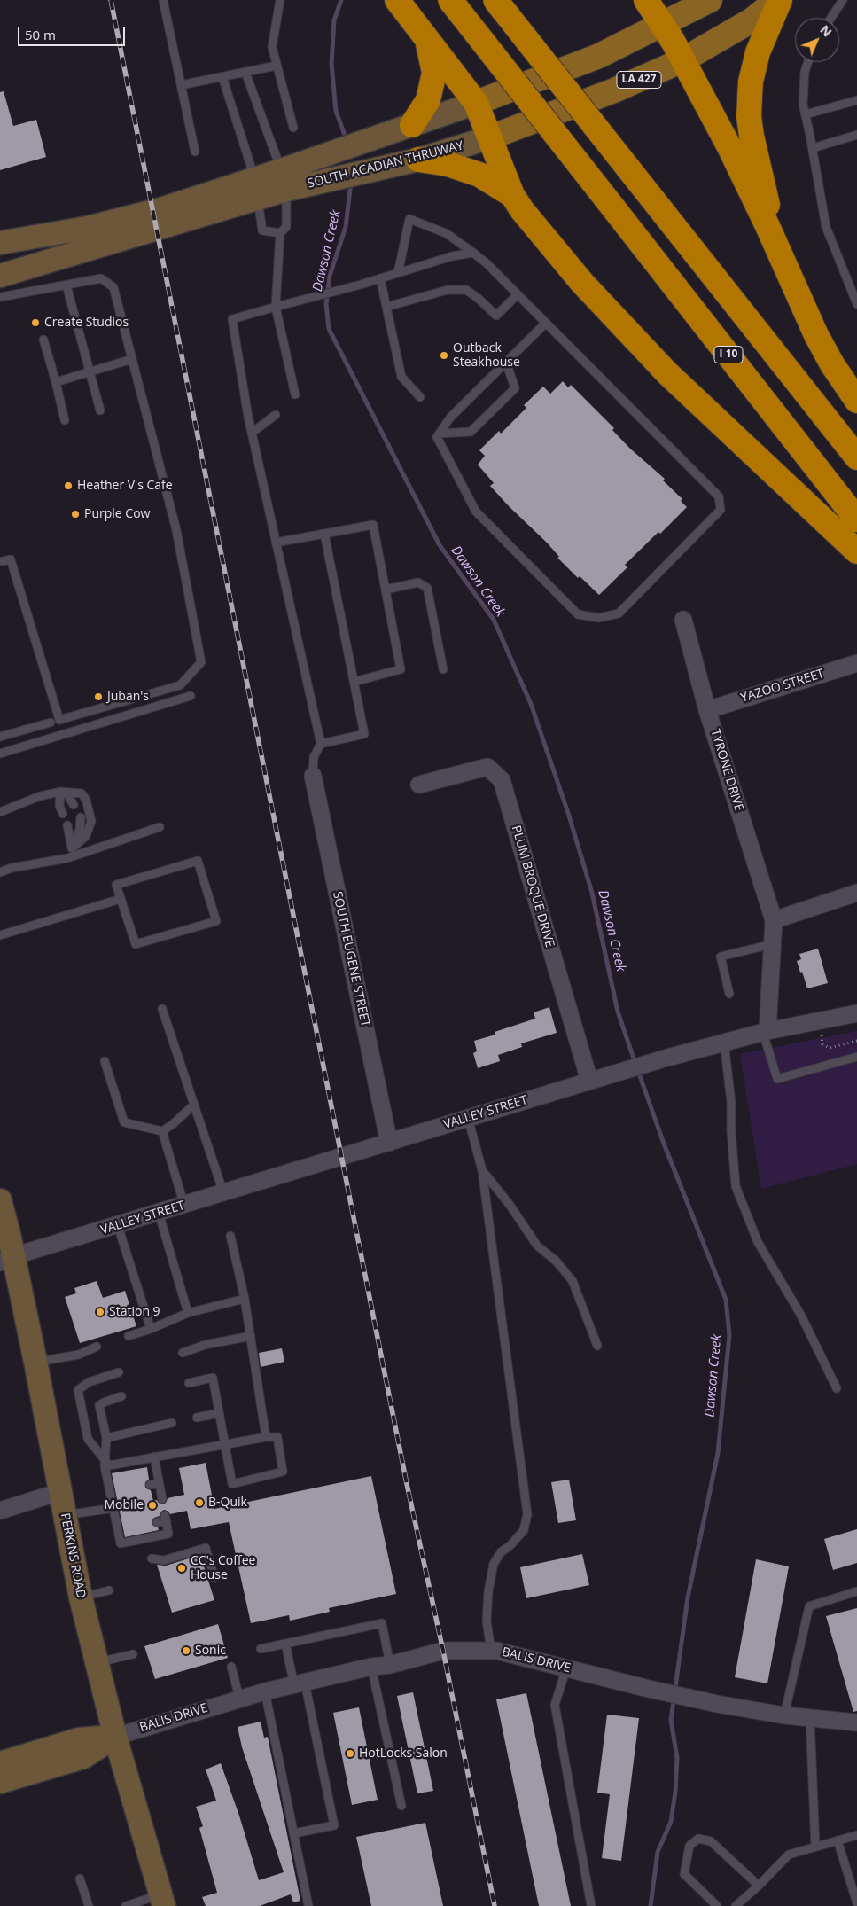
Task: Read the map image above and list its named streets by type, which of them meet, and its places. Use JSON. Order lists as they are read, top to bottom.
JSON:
{
  "streets": {
    "highway": ["I 10"],
    "main road": ["LA 427", "SOUTH ACADIAN THRUWAY", "PERKINS ROAD"],
    "street": [
      "YAZOO STREET",
      "TYRONE DRIVE",
      "PLUM BROQUE DRIVE",
      "SOUTH EUGENE STREET",
      "VALLEY STREET",
      "BALIS DRIVE"
    ]
  },
  "crossings": [
    ["YAZOO STREET", "TYRONE DRIVE"],
    ["PLUM BROQUE DRIVE", "VALLEY STREET"],
    ["SOUTH EUGENE STREET", "VALLEY STREET"],
    ["VALLEY STREET", "PERKINS ROAD"],
    ["PERKINS ROAD", "BALIS DRIVE"]
  ],
  "water": ["Dawson Creek"],
  "places": [
    "Create Studios",
    "Outback Steakhouse",
    "Heather V's Cafe",
    "Purple Cow",
    "Juban's",
    "Station 9",
    "B-Quik",
    "Mobile",
    "CC's Coffee House",
    "Sonic",
    "HotLocks Salon"
  ],
  "scale_bar": "50 m",
  "north": "top right"
}
